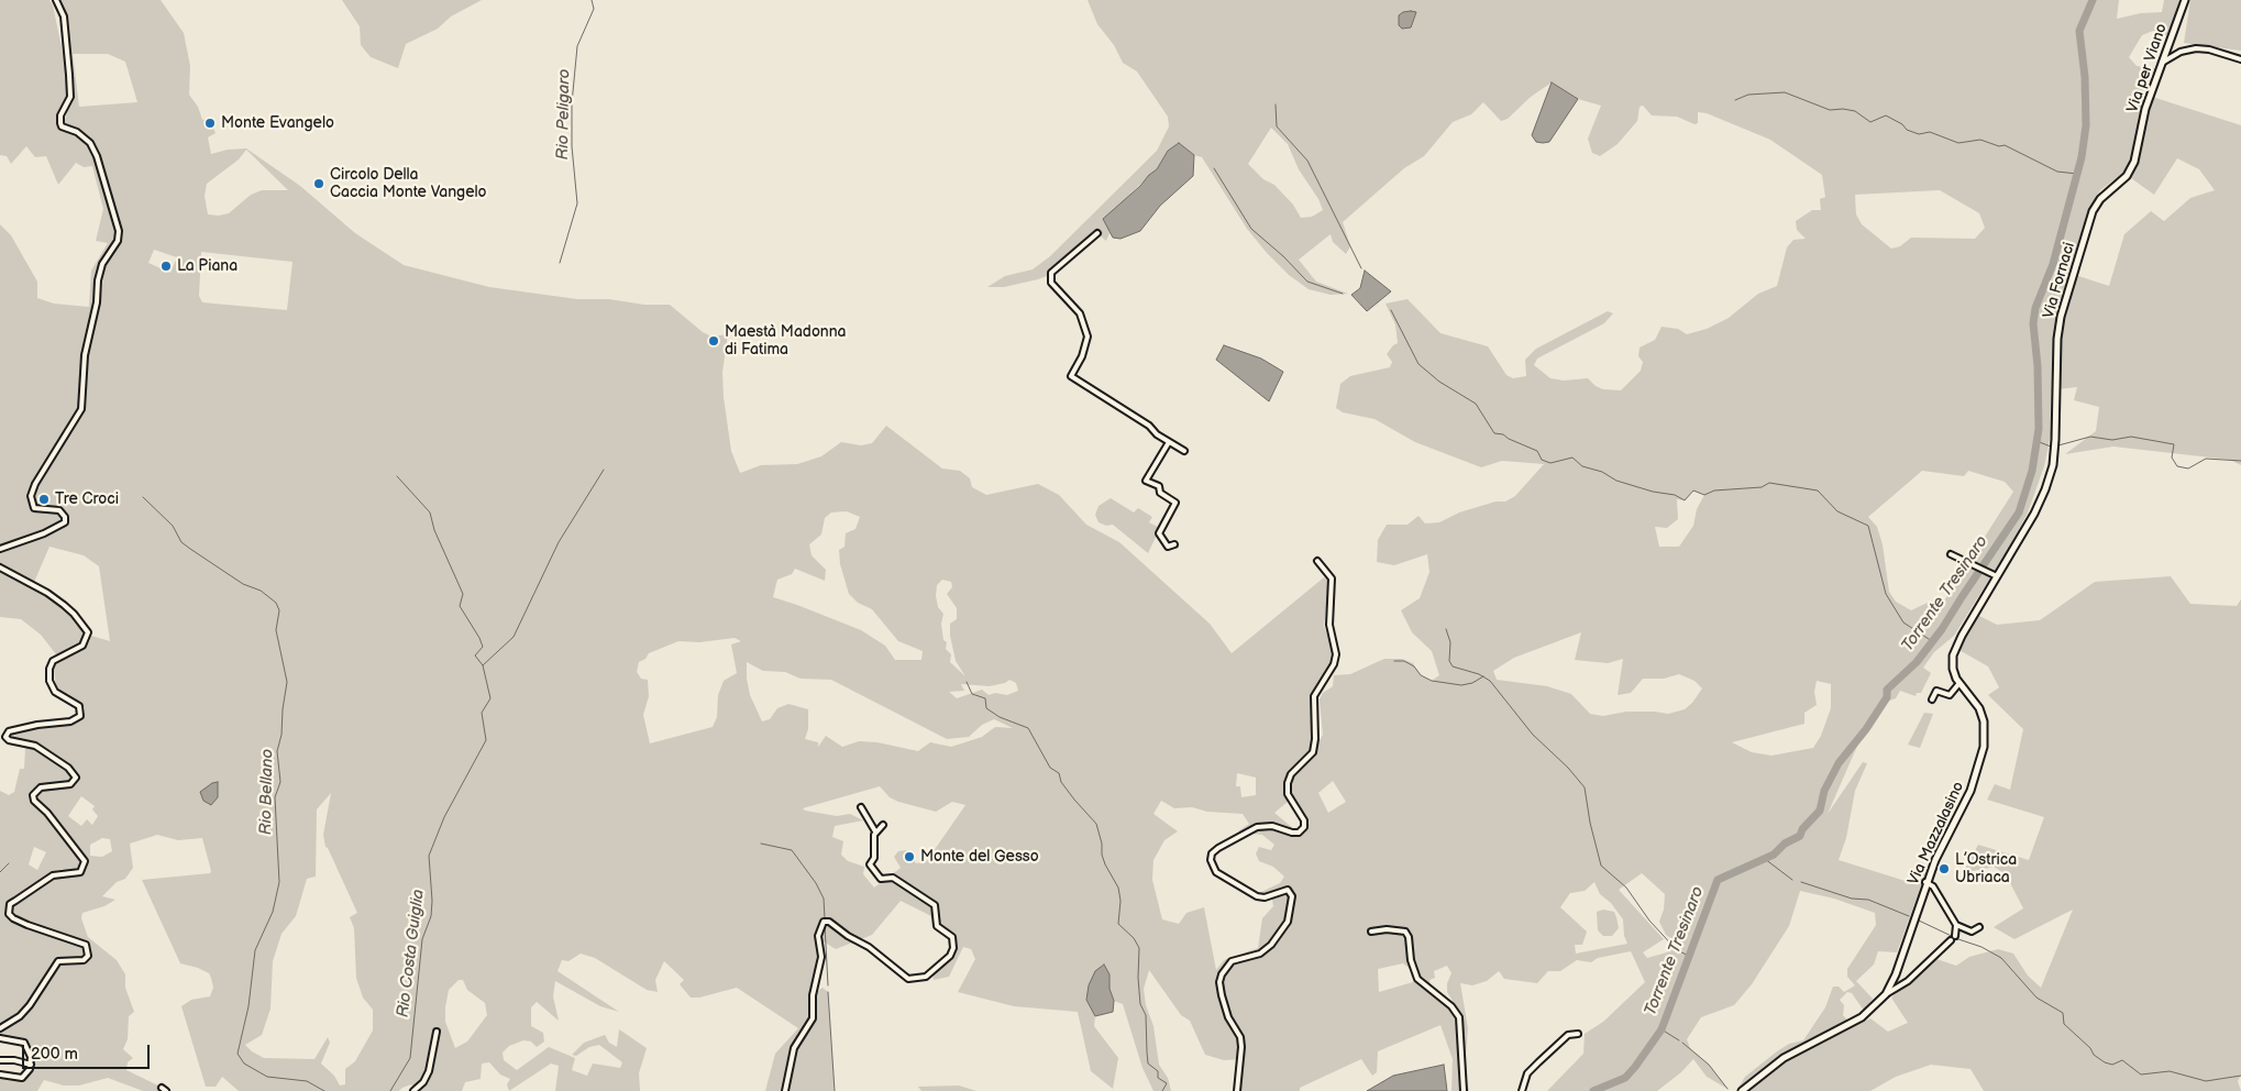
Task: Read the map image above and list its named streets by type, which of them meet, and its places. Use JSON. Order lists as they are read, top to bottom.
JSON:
{
  "streets": {
    "main road": ["Via per Viano", "Via Fornaci", "Via Mazzalasino"]
  },
  "crossings": [
    ["Via per Viano", "Via Fornaci"],
    ["Via Fornaci", "Via Mazzalasino"]
  ],
  "water": [
    "Rio Peligaro",
    "Torrente Tresinaro",
    "Rio Bellano",
    "Rio Costa Guiglia"
  ],
  "places": [
    "Monte Evangelo",
    "Circolo Della Caccia Monte Vangelo",
    "La Piana",
    "Maestà Madonna di Fatima",
    "Tre Croci",
    "Monte del Gesso",
    "L’Ostrica Ubriaca"
  ],
  "scale_bar": "200 m"
}
